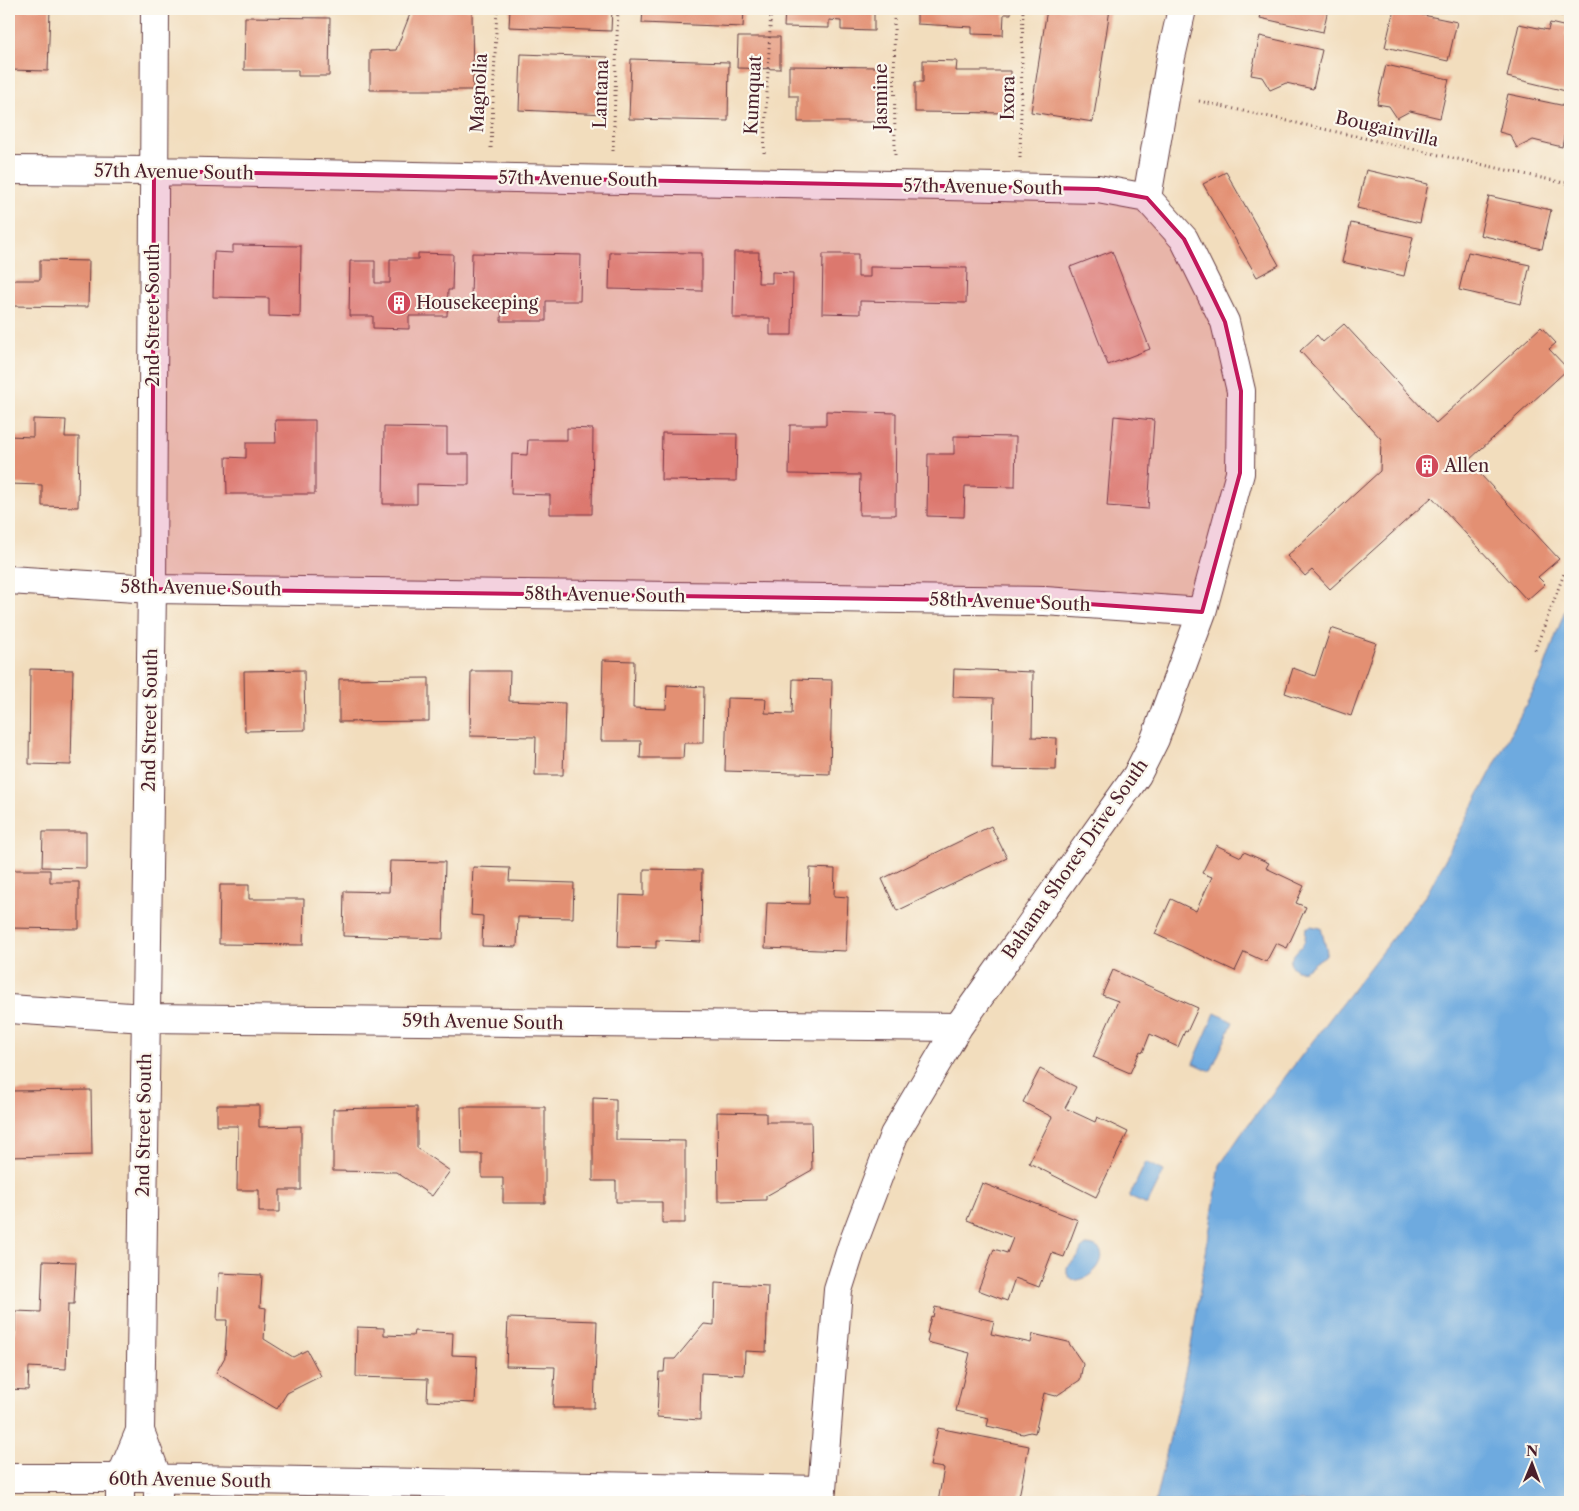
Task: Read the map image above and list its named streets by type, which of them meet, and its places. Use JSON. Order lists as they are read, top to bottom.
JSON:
{
  "streets": {
    "street": [
      "57th Avenue South",
      "2nd Street South",
      "58th Avenue South",
      "Bahama Shores Drive South",
      "59th Avenue South",
      "60th Avenue South"
    ],
    "path": [
      "Magnolia",
      "Lantana",
      "Kumquat",
      "Jasmine",
      "Ixora",
      "Bougainvilla"
    ]
  },
  "crossings": [
    ["Magnolia", "57th Avenue South"],
    ["Lantana", "57th Avenue South"],
    ["Kumquat", "57th Avenue South"],
    ["Jasmine", "57th Avenue South"],
    ["Ixora", "57th Avenue South"],
    ["57th Avenue South", "2nd Street South"],
    ["57th Avenue South", "Bahama Shores Drive South"],
    ["2nd Street South", "58th Avenue South"],
    ["2nd Street South", "59th Avenue South"],
    ["2nd Street South", "60th Avenue South"],
    ["58th Avenue South", "Bahama Shores Drive South"],
    ["Bahama Shores Drive South", "59th Avenue South"],
    ["Bahama Shores Drive South", "60th Avenue South"]
  ],
  "places": {
    "building": ["Housekeeping", "Allen"]
  },
  "north": "top"
}
